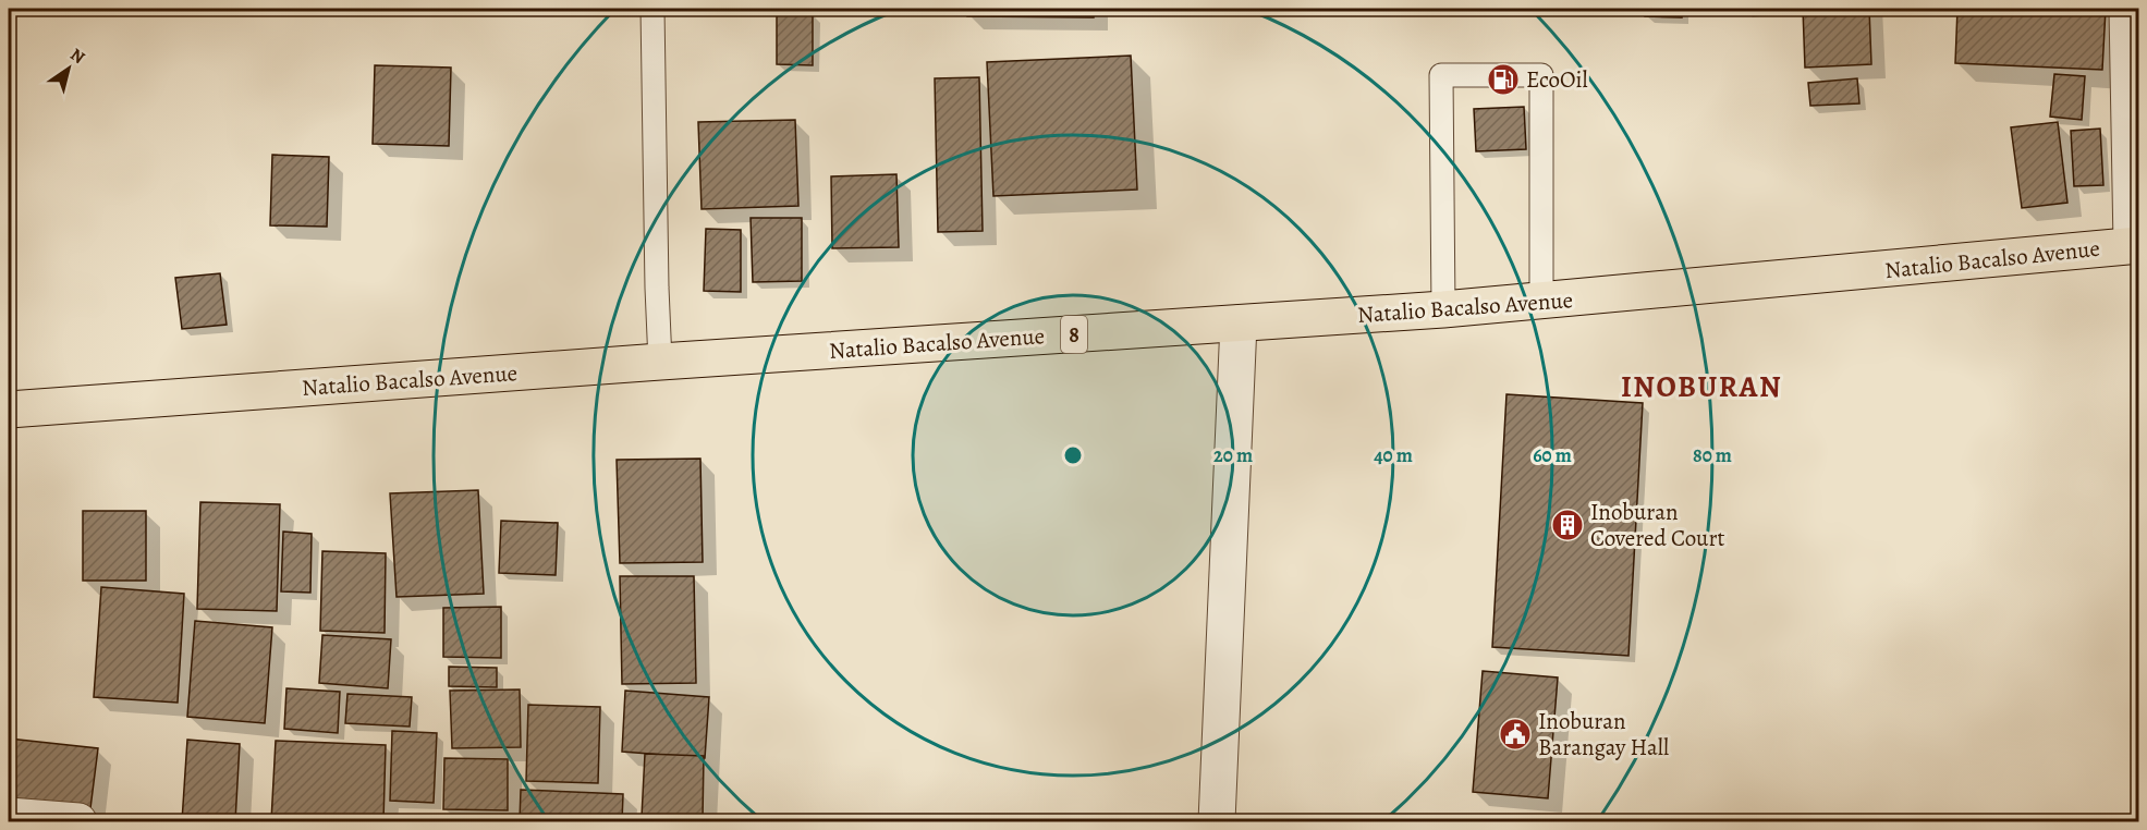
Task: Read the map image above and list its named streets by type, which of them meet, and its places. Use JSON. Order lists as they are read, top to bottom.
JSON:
{
  "streets": {
    "highway": ["Natalio Bacalso Avenue", "8"]
  },
  "districts": ["INOBURAN"],
  "places": {
    "fuel station": ["EcoOil"],
    "building": ["Inoburan Covered Court"],
    "public building": ["Inoburan Barangay Hall"]
  },
  "north": "top right",
  "rings": [
    "20 m",
    "40 m",
    "60 m",
    "80 m"
  ]
}
